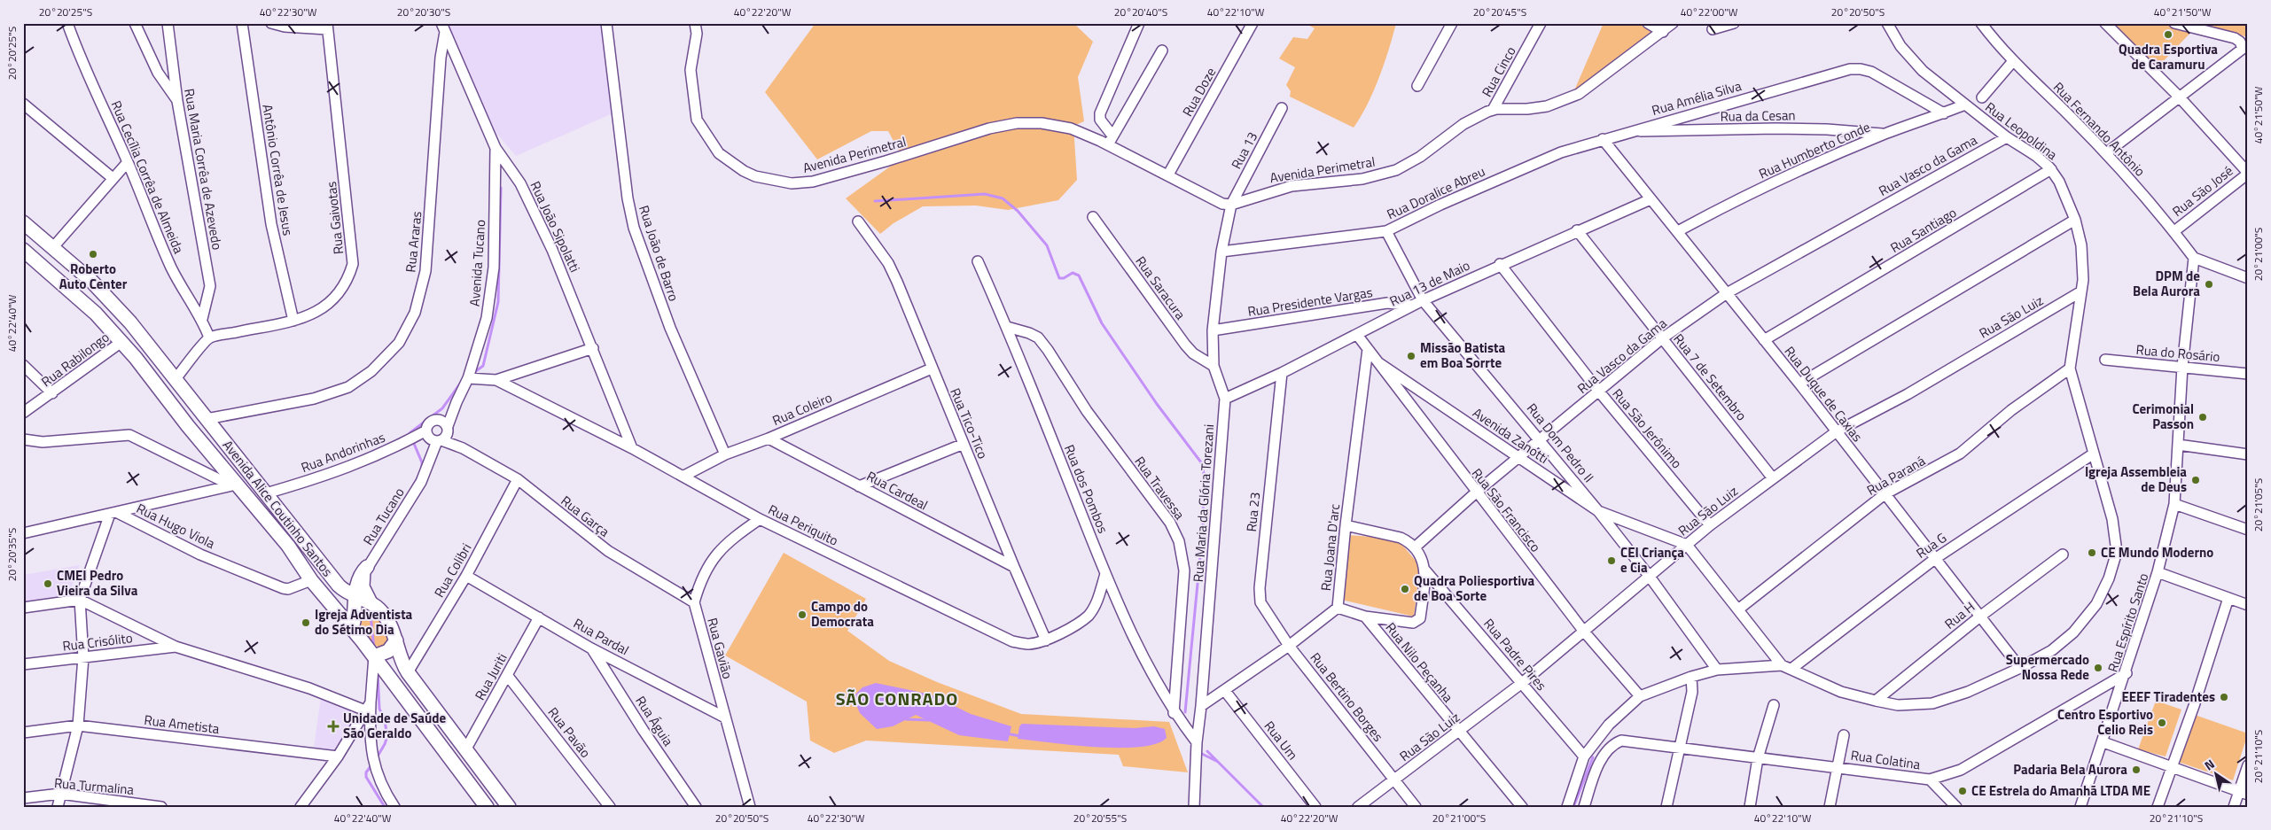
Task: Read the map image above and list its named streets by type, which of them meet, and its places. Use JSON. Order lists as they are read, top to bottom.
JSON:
{
  "streets": {
    "main road": ["Avenida Alice Coutinho Santos"],
    "street": [
      "Rua Cinco",
      "Rua Doze",
      "Rua Amélia Silva",
      "Rua da Cesan",
      "Rua Fernando Antônio",
      "Rua Leopoldina",
      "Rua 13",
      "Rua Humberto Conde",
      "Avenida Perimetral",
      "Rua Vasco da Gama",
      "Rua Maria Corrêa de Azevedo",
      "Antônio Corrêa de Jesus",
      "Rua Cecília Corrêa de Almeida",
      "Rua São José",
      "Rua Doralice Abreu",
      "Rua Gaivotas",
      "Rua João Sipolatti",
      "Rua Santiago",
      "Rua Araras",
      "Rua João de Barro",
      "Avenida Tucano",
      "Rua 13 de Maio",
      "Rua Saracura",
      "Rua Presidente Vargas",
      "Rua São Luiz",
      "Rua do Rosário",
      "Rua Rabilongo",
      "Rua 7 de Setembro",
      "Rua Duque de Caxias",
      "Rua Coleiro",
      "Rua Tico-Tico",
      "Rua São Jerônimo",
      "Avenida Zanotti",
      "Rua Dom Pedro II",
      "Rua Andorinhas",
      "Rua Paraná",
      "Rua Travessa",
      "Rua dos Pombos",
      "Rua Cardeal",
      "Rua Maria da Glória Torezani",
      "Rua São Francisco",
      "Rua 23",
      "Rua Tucano",
      "Rua Garça",
      "Rua Periquito",
      "Rua Hugo Viola",
      "Rua G",
      "Rua Joana D'arc",
      "Rua Colibri",
      "Rua H",
      "Rua Espírito Santo",
      "Rua Pardal",
      "Rua Crisólito",
      "Rua Gavião",
      "Rua Padre Pires",
      "Rua Nilo Peçanha",
      "Rua Juriti",
      "Rua Bertino Borges",
      "Rua Águia",
      "Rua Ametista",
      "Rua Pavão",
      "Rua Um",
      "Rua Colatina",
      "Rua Turmalina"
    ]
  },
  "crossings": [
    ["Rua Cinco", "Avenida Perimetral"],
    ["Rua Doze", "Avenida Perimetral"],
    ["Rua Amélia Silva", "Rua da Cesan"],
    ["Rua Amélia Silva", "Rua Humberto Conde"],
    ["Rua Amélia Silva", "Rua Doralice Abreu"],
    ["Rua Amélia Silva", "Rua Duque de Caxias"],
    ["Rua da Cesan", "Rua Humberto Conde"],
    ["Rua Fernando Antônio", "Rua São José"],
    ["Rua Fernando Antônio", "Rua Espírito Santo"],
    ["Rua Leopoldina", "Rua Humberto Conde"],
    ["Rua Leopoldina", "Rua Vasco da Gama"],
    ["Rua Leopoldina", "Rua Santiago"],
    ["Rua Leopoldina", "Rua São Luiz"],
    ["Rua Leopoldina", "Rua Paraná"],
    ["Rua 13", "Avenida Perimetral"],
    ["Rua 13", "Rua Maria da Glória Torezani"],
    ["Rua Humberto Conde", "Rua Duque de Caxias"],
    ["Avenida Perimetral", "Rua Maria da Glória Torezani"],
    ["Rua Vasco da Gama", "Rua 7 de Setembro"],
    ["Rua Vasco da Gama", "Rua Duque de Caxias"],
    ["Rua Vasco da Gama", "Rua São Jerônimo"],
    ["Rua Vasco da Gama", "Avenida Zanotti"],
    ["Rua Vasco da Gama", "Rua Dom Pedro II"],
    ["Rua Vasco da Gama", "Rua São Francisco"],
    ["Rua Maria Corrêa de Azevedo", "Rua Cecília Corrêa de Almeida"],
    ["Antônio Corrêa de Jesus", "Rua Gaivotas"],
    ["Rua Cecília Corrêa de Almeida", "Rua Gaivotas"],
    ["Rua Doralice Abreu", "Rua Duque de Caxias"],
    ["Rua Doralice Abreu", "Rua Dom Pedro II"],
    ["Rua Doralice Abreu", "Rua Maria da Glória Torezani"],
    ["Rua João Sipolatti", "Rua Araras"],
    ["Rua João Sipolatti", "Avenida Tucano"],
    ["Rua João Sipolatti", "Rua Periquito"],
    ["Rua Santiago", "Rua Duque de Caxias"],
    ["Rua Araras", "Avenida Alice Coutinho Santos"],
    ["Rua João de Barro", "Rua Coleiro"],
    ["Avenida Tucano", "Rua Andorinhas"],
    ["Avenida Tucano", "Rua Tucano"],
    ["Avenida Tucano", "Rua Garça"],
    ["Avenida Tucano", "Rua Periquito"],
    ["Rua 13 de Maio", "Rua Presidente Vargas"],
    ["Rua 13 de Maio", "Rua 7 de Setembro"],
    ["Rua 13 de Maio", "Rua Duque de Caxias"],
    ["Rua 13 de Maio", "Rua São Jerônimo"],
    ["Rua 13 de Maio", "Rua Dom Pedro II"],
    ["Rua 13 de Maio", "Rua Maria da Glória Torezani"],
    ["Rua 13 de Maio", "Rua São Francisco"],
    ["Rua 13 de Maio", "Rua 23"],
    ["Rua Saracura", "Rua Maria da Glória Torezani"],
    ["Rua Presidente Vargas", "Rua Maria da Glória Torezani"],
    ["Rua São Luiz", "Rua 7 de Setembro"],
    ["Rua São Luiz", "Rua Duque de Caxias"],
    ["Rua São Luiz", "Rua São Jerônimo"],
    ["Rua São Luiz", "Avenida Zanotti"],
    ["Rua São Luiz", "Rua Dom Pedro II"],
    ["Rua São Luiz", "Rua São Francisco"],
    ["Rua São Luiz", "Rua Padre Pires"],
    ["Rua São Luiz", "Rua Nilo Peçanha"],
    ["Rua São Luiz", "Rua Bertino Borges"],
    ["Rua do Rosário", "Rua Espírito Santo"],
    ["Rua Rabilongo", "Avenida Alice Coutinho Santos"],
    ["Rua Duque de Caxias", "Rua Paraná"],
    ["Rua Duque de Caxias", "Rua G"],
    ["Rua Duque de Caxias", "Rua H"],
    ["Rua Coleiro", "Rua Tico-Tico"],
    ["Rua Coleiro", "Rua Cardeal"],
    ["Rua Coleiro", "Rua Periquito"],
    ["Rua Tico-Tico", "Rua Cardeal"],
    ["Rua Tico-Tico", "Rua Periquito"],
    ["Avenida Zanotti", "Rua Dom Pedro II"],
    ["Avenida Zanotti", "Rua Paraná"],
    ["Avenida Zanotti", "Rua São Francisco"],
    ["Avenida Zanotti", "Rua G"],
    ["Rua Andorinhas", "Avenida Alice Coutinho Santos"],
    ["Rua Andorinhas", "Rua Tucano"],
    ["Rua Andorinhas", "Rua Garça"],
    ["Rua Travessa", "Rua dos Pombos"],
    ["Rua dos Pombos", "Rua Maria da Glória Torezani"],
    ["Rua dos Pombos", "Rua Periquito"],
    ["Rua Maria da Glória Torezani", "Rua Joana D'arc"],
    ["Avenida Alice Coutinho Santos", "Rua Tucano"],
    ["Avenida Alice Coutinho Santos", "Rua Hugo Viola"],
    ["Avenida Alice Coutinho Santos", "Rua Colibri"],
    ["Avenida Alice Coutinho Santos", "Rua Juriti"],
    ["Rua São Francisco", "Rua Joana D'arc"],
    ["Rua 23", "Rua Joana D'arc"],
    ["Rua 23", "Rua Bertino Borges"],
    ["Rua Tucano", "Rua Garça"],
    ["Rua Garça", "Rua Colibri"],
    ["Rua Garça", "Rua Gavião"],
    ["Rua Joana D'arc", "Rua Bertino Borges"],
    ["Rua Joana D'arc", "Rua Um"],
    ["Rua Colibri", "Rua Pardal"],
    ["Rua Espírito Santo", "Rua Colatina"],
    ["Rua Pardal", "Rua Gavião"],
    ["Rua Pardal", "Rua Juriti"],
    ["Rua Pardal", "Rua Águia"],
    ["Rua Juriti", "Rua Pavão"]
  ],
  "districts": ["SÃO CONRADO"],
  "places": {
    "other": [
      "Quadra Esportiva de Caramuru",
      "Roberto Auto Center",
      "DPM de Bela Aurora",
      "Missão Batista em Boa Sorrte",
      "Cerimonial Passon",
      "Igreja Assembleia de Deus",
      "CE Mundo Moderno",
      "CEI Criança e Cia",
      "CMEI Pedro Vieira da Silva",
      "Quadra Poliesportiva de Boa Sorte",
      "Campo do Democrata",
      "Igreja Adventista do Sétimo Dia",
      "Supermercado Nossa Rede",
      "EEEF Tiradentes",
      "Centro Esportivo Celio Reis",
      "Padaria Bela Aurora",
      "CE Estrela do Amanhã LTDA ME"
    ],
    "health": ["Unidade de Saúde São Geraldo"]
  },
  "north": "top left",
  "coordinates": [
    "20°20'25\"S",
    "40°22'30\"W",
    "20°20'30\"S",
    "40°22'20\"W",
    "20°20'40\"S",
    "40°22'10\"W",
    "20°20'45\"S",
    "40°22'00\"W",
    "20°20'50\"S",
    "40°21'50\"W",
    "20°21'00\"S",
    "40°22'40\"W",
    "20°21'05\"S",
    "20°20'35\"S",
    "20°21'10\"S",
    "20°20'55\"S"
  ]
}
